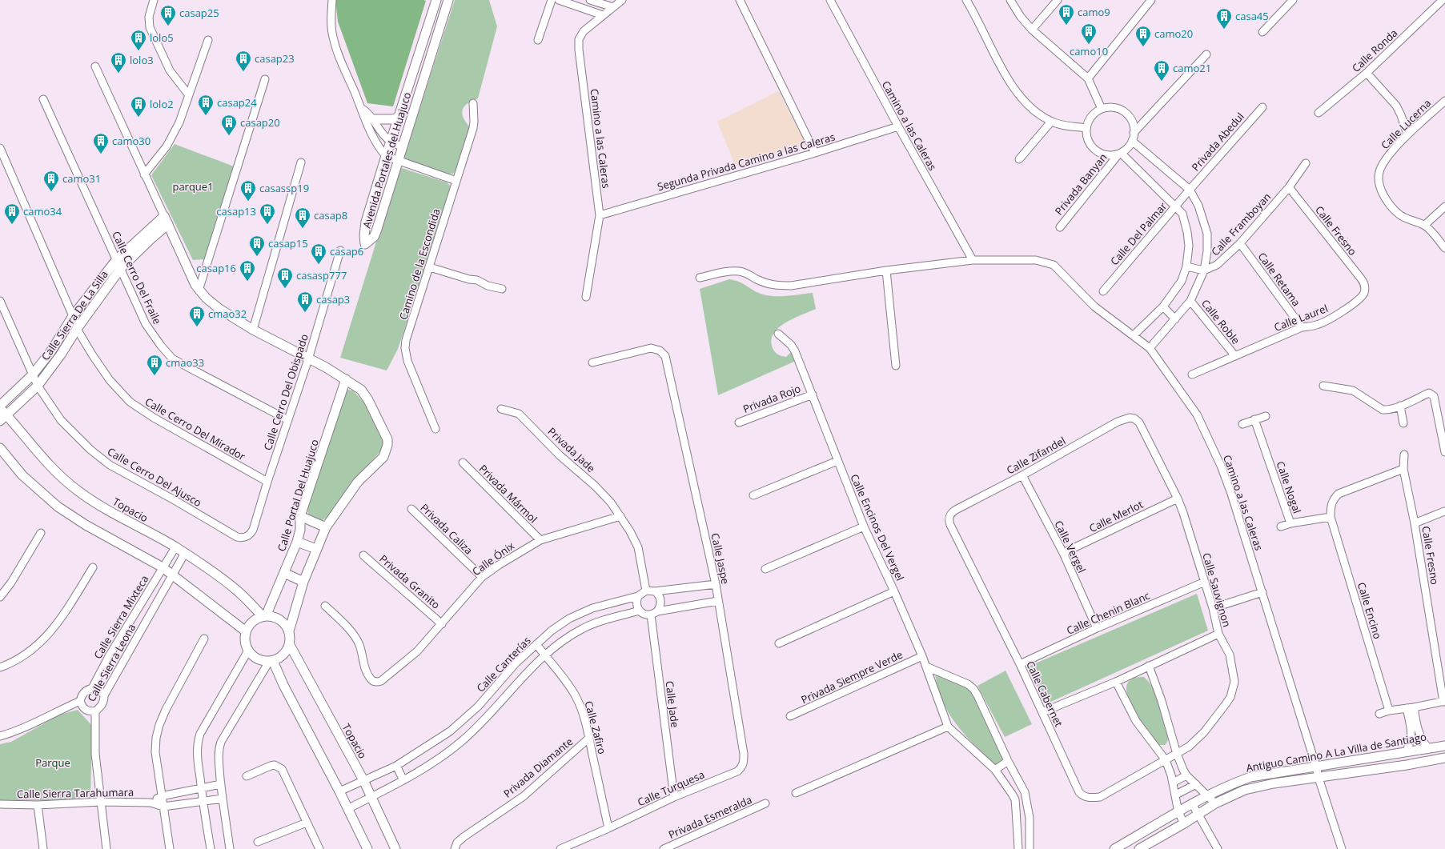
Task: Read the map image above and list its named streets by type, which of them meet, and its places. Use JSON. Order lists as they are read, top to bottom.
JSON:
{
  "streets": {
    "street": [
      "Calle Ronda",
      "Calle Lucerna",
      "Camino a las Caleras",
      "Privada Abedul",
      "Avenida Portales del Huajuco",
      "Segunda Privada Camino a las Caleras",
      "Privada Banyan",
      "Calle Framboyan",
      "Calle Fresno",
      "Calle Del Palmar",
      "Camino de la Escondida",
      "Calle Cerro Del Fraile",
      "Calle Retama",
      "Calle Sierra De La Silla",
      "Calle Laurel",
      "Calle Roble",
      "Calle Cerro Del Obispado",
      "Privada Rojo",
      "Calle Cerro Del Mirador",
      "Privada Jade",
      "Calle Zifandel",
      "Calle Cerro Del Ajusco",
      "Calle Nogal",
      "Privada Mármol",
      "Calle Portal Del Huajuco",
      "Topacio",
      "Calle Merlot",
      "Calle Encinos Del Vergel",
      "Privada Caliza",
      "Calle Vergel",
      "Calle Ónix",
      "Calle Jaspe",
      "Privada Granito",
      "Calle Sauvignon",
      "Calle Encino",
      "Calle Chenin Blanc",
      "Calle Sierra Mixteca",
      "Calle Sierra Leona",
      "Calle Canterías",
      "Privada Siempre Verde",
      "Calle Cabernet",
      "Calle Jade",
      "Calle Zafiro",
      "Antiguo Camino A La Villa de Santiago",
      "Privada Diamante",
      "Calle Turquesa",
      "Calle Sierra Tarahumara",
      "Privada Esmeralda"
    ]
  },
  "crossings": [
    ["Camino a las Caleras", "Segunda Privada Camino a las Caleras"],
    ["Camino a las Caleras", "Antiguo Camino A La Villa de Santiago"],
    ["Privada Abedul", "Calle Del Palmar"],
    ["Calle Framboyan", "Calle Fresno"],
    ["Calle Framboyan", "Calle Retama"],
    ["Calle Fresno", "Calle Laurel"],
    ["Calle Cerro Del Fraile", "Calle Sierra De La Silla"],
    ["Calle Cerro Del Fraile", "Calle Cerro Del Obispado"],
    ["Calle Retama", "Calle Laurel"],
    ["Calle Sierra De La Silla", "Calle Cerro Del Mirador"],
    ["Calle Sierra De La Silla", "Calle Cerro Del Ajusco"],
    ["Calle Sierra De La Silla", "Topacio"],
    ["Calle Laurel", "Calle Roble"],
    ["Calle Cerro Del Obispado", "Calle Cerro Del Mirador"],
    ["Calle Cerro Del Obispado", "Calle Cerro Del Ajusco"],
    ["Privada Rojo", "Calle Encinos Del Vergel"],
    ["Privada Jade", "Calle Ónix"],
    ["Calle Zifandel", "Calle Vergel"],
    ["Calle Zifandel", "Calle Sauvignon"],
    ["Calle Zifandel", "Calle Cabernet"],
    ["Calle Nogal", "Calle Encino"],
    ["Privada Mármol", "Calle Ónix"],
    ["Calle Portal Del Huajuco", "Topacio"],
    ["Topacio", "Calle Sierra Mixteca"],
    ["Topacio", "Calle Sierra Leona"],
    ["Topacio", "Calle Canterías"],
    ["Calle Merlot", "Calle Vergel"],
    ["Calle Merlot", "Calle Sauvignon"],
    ["Calle Encinos Del Vergel", "Privada Siempre Verde"],
    ["Privada Caliza", "Calle Ónix"],
    ["Calle Vergel", "Calle Chenin Blanc"],
    ["Calle Ónix", "Privada Granito"],
    ["Calle Jaspe", "Calle Turquesa"],
    ["Calle Sauvignon", "Calle Chenin Blanc"],
    ["Calle Sauvignon", "Calle Cabernet"],
    ["Calle Chenin Blanc", "Calle Cabernet"],
    ["Calle Sierra Mixteca", "Calle Sierra Leona"],
    ["Calle Sierra Leona", "Calle Sierra Tarahumara"],
    ["Calle Canterías", "Calle Jade"],
    ["Calle Canterías", "Calle Zafiro"],
    ["Calle Jade", "Calle Turquesa"],
    ["Calle Zafiro", "Privada Diamante"],
    ["Calle Zafiro", "Calle Turquesa"]
  ],
  "parks": ["parque1", "Parque"],
  "places": {
    "building": [
      "camo9",
      "casap25",
      "casa45",
      "camo10",
      "camo20",
      "lolo5",
      "casap23",
      "lolo3",
      "camo21",
      "casap24",
      "lolo2",
      "casap20",
      "camo30",
      "camo31",
      "casassp19",
      "camo34",
      "casap13",
      "casap8",
      "casap15",
      "casap6",
      "casap16",
      "casasp777",
      "casap3",
      "cmao32",
      "cmao33"
    ]
  }
}
